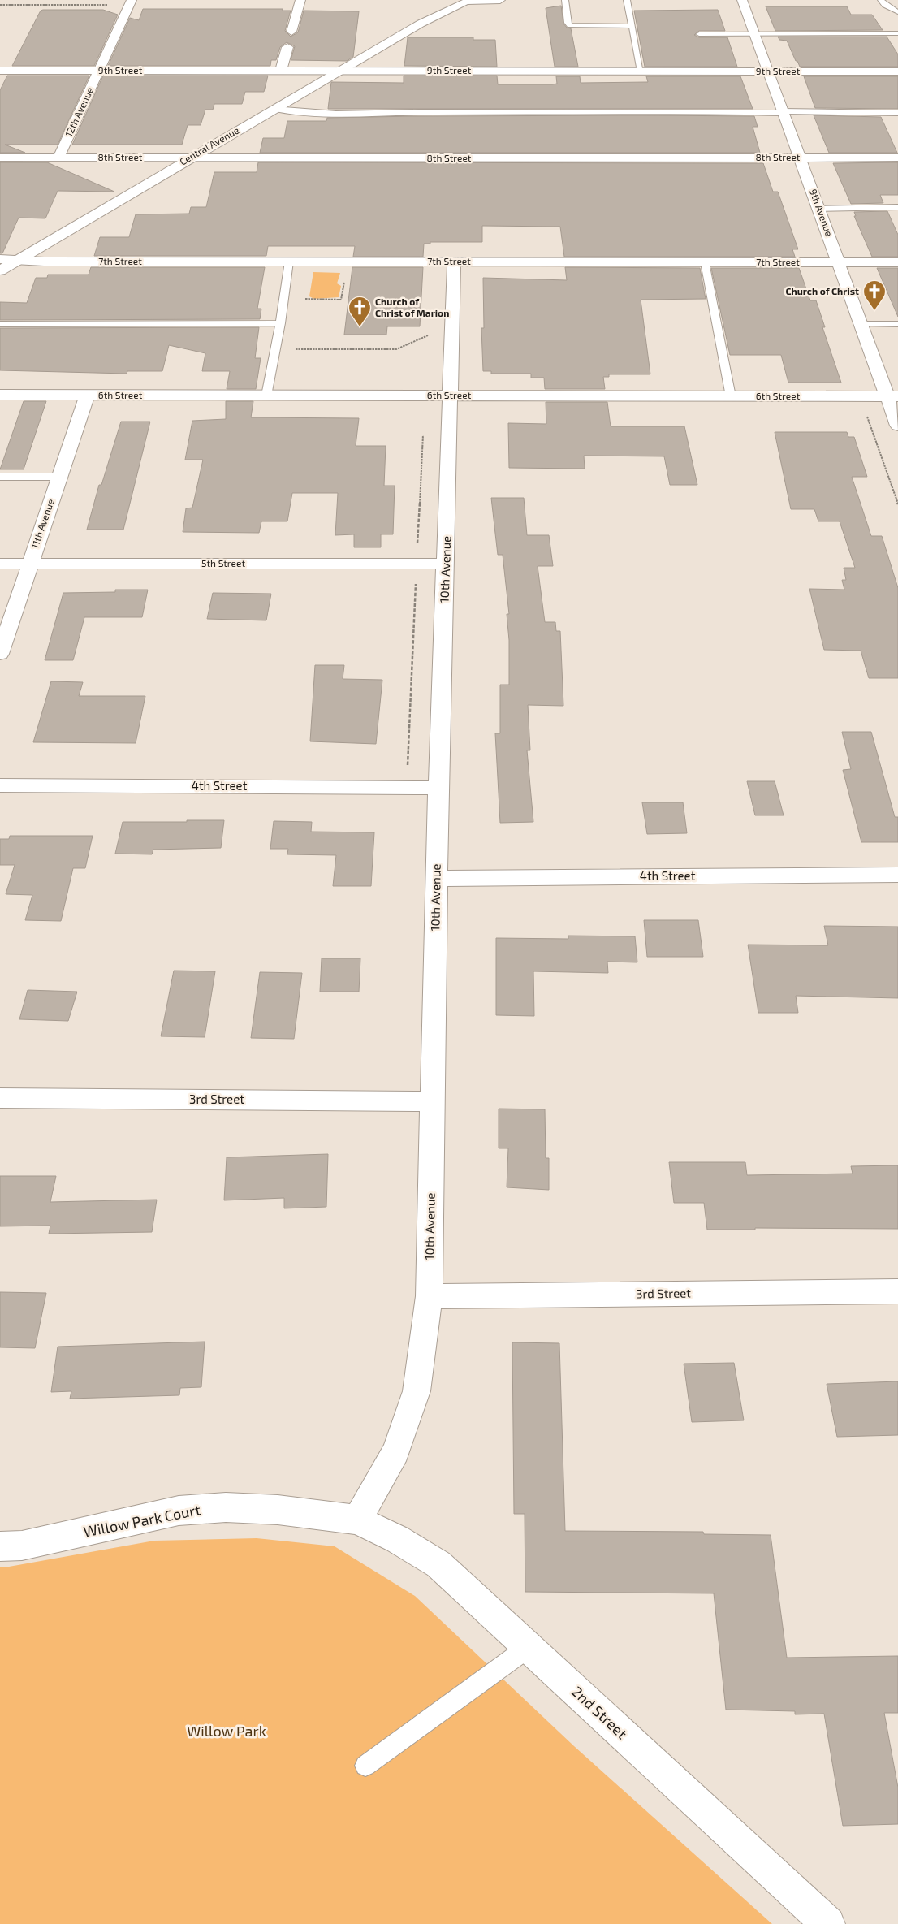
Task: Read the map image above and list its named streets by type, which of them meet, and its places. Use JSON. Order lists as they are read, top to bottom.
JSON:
{
  "streets": {
    "street": [
      "9th Street",
      "12th Avenue",
      "Central Avenue",
      "8th Street",
      "9th Avenue",
      "7th Street",
      "6th Street",
      "11th Avenue",
      "5th Street",
      "10th Avenue",
      "4th Street",
      "3rd Street",
      "Willow Park Court",
      "2nd Street"
    ]
  },
  "crossings": [
    ["9th Street", "12th Avenue"],
    ["9th Street", "Central Avenue"],
    ["9th Street", "9th Avenue"],
    ["12th Avenue", "8th Street"],
    ["Central Avenue", "8th Street"],
    ["Central Avenue", "7th Street"],
    ["8th Street", "9th Avenue"],
    ["9th Avenue", "7th Street"],
    ["9th Avenue", "6th Street"],
    ["7th Street", "10th Avenue"],
    ["6th Street", "11th Avenue"],
    ["6th Street", "10th Avenue"],
    ["11th Avenue", "5th Street"],
    ["5th Street", "10th Avenue"],
    ["10th Avenue", "4th Street"],
    ["10th Avenue", "3rd Street"],
    ["10th Avenue", "Willow Park Court"],
    ["10th Avenue", "2nd Street"],
    ["Willow Park Court", "2nd Street"]
  ],
  "parks": ["Willow Park"],
  "places": {
    "church": ["Church of Christ", "Church of Christ of Marion"]
  }
}
